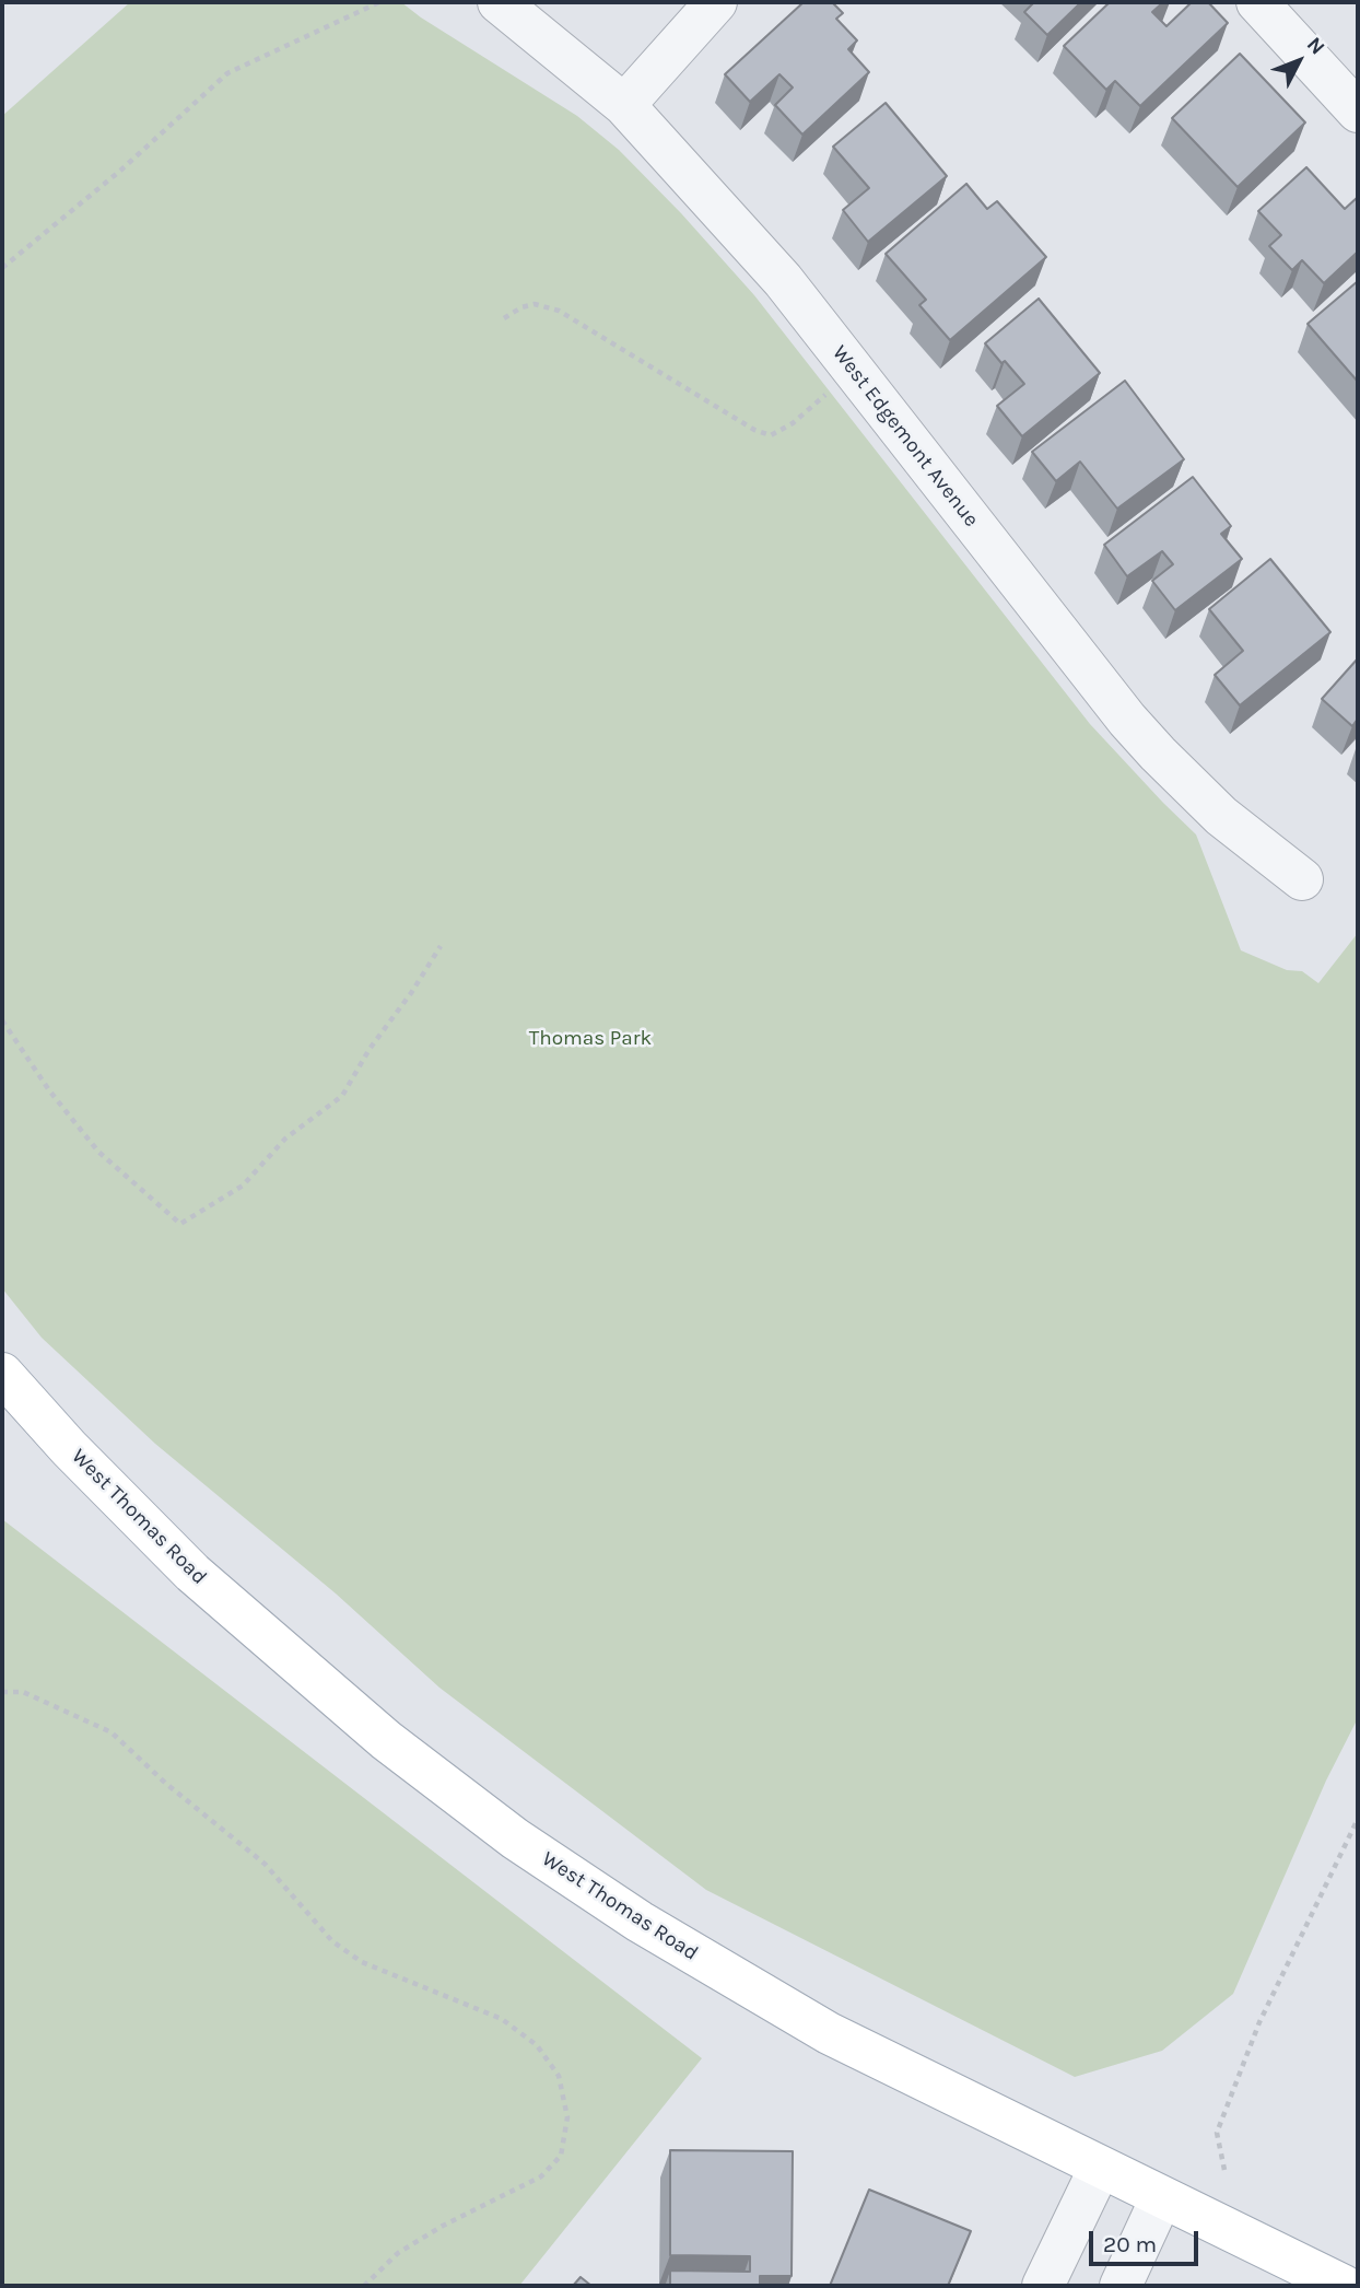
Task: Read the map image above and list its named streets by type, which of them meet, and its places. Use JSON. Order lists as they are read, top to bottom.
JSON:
{
  "streets": {
    "main road": ["West Thomas Road"],
    "street": ["West Edgemont Avenue"]
  },
  "parks": ["Thomas Park"],
  "scale_bar": "20 m",
  "north": "top right"
}
